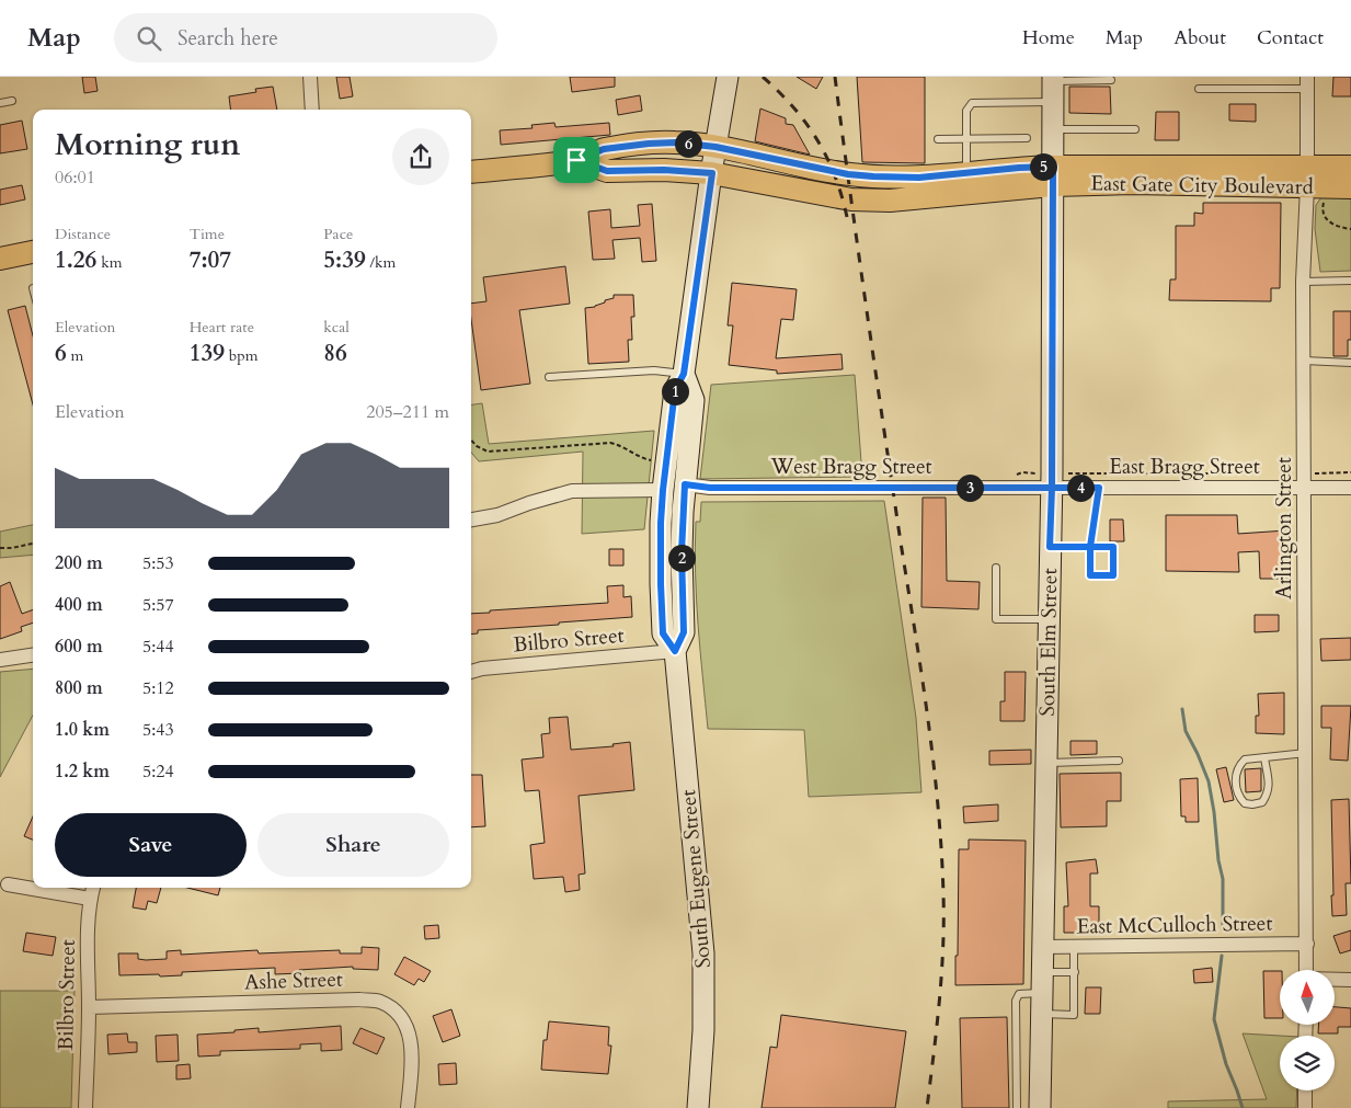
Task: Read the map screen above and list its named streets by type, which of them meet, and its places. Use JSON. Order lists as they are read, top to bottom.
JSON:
{
  "streets": {
    "main road": ["East Gate City Boulevard", "South Elm Street", "South Eugene Street"],
    "street": [
      "West Bragg Street",
      "East Bragg Street",
      "Arlington Street",
      "Bilbro Street",
      "East McCulloch Street",
      "Ashe Street"
    ]
  },
  "crossings": [
    ["East Gate City Boulevard", "Arlington Street"],
    ["East Gate City Boulevard", "South Elm Street"],
    ["West Bragg Street", "East Bragg Street"],
    ["West Bragg Street", "South Elm Street"],
    ["West Bragg Street", "South Eugene Street"],
    ["East Bragg Street", "Arlington Street"],
    ["East Bragg Street", "South Elm Street"],
    ["Arlington Street", "East McCulloch Street"],
    ["Bilbro Street", "South Eugene Street"],
    ["Bilbro Street", "Ashe Street"],
    ["South Elm Street", "East McCulloch Street"]
  ],
  "north": "top",
  "page": {
    "header": "Map",
    "search": "Search here",
    "nav": [
      "Home",
      "Map",
      "About",
      "Contact"
    ],
    "heading": ["Morning run", "06:01"],
    "pins": [
      "6",
      "5",
      "1",
      "3",
      "4",
      "2"
    ],
    "stats": [
      ["Distance", "1.26 km"],
      ["Time", "7:07"],
      ["Pace", "5:39 /km"],
      ["Elevation", "6 m"],
      ["Heart rate", "139 bpm"],
      ["kcal", "86"]
    ],
    "chart": ["Elevation", "205–211 m"],
    "list": [
      {
        "name": "200 m",
        "note": "5:53"
      },
      {
        "name": "400 m",
        "note": "5:57"
      },
      {
        "name": "600 m",
        "note": "5:44"
      },
      {
        "name": "800 m",
        "note": "5:12"
      },
      {
        "name": "1.0 km",
        "note": "5:43"
      },
      {
        "name": "1.2 km",
        "note": "5:24"
      }
    ],
    "buttons": ["Save", "Share"]
  }
}
